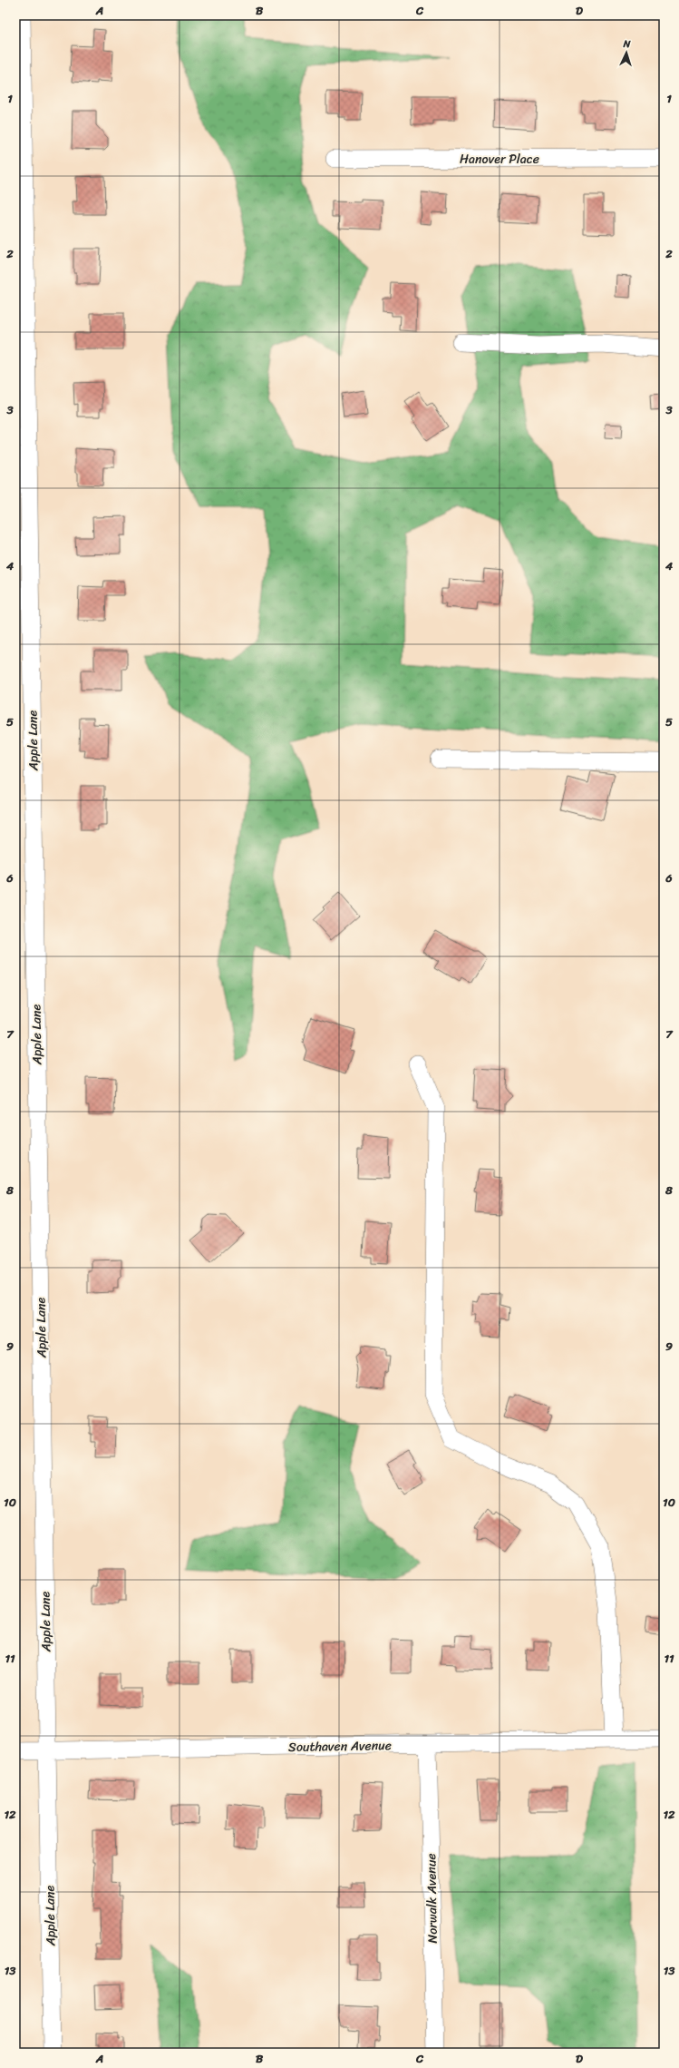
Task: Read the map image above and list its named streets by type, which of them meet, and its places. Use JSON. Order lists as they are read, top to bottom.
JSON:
{
  "streets": {
    "street": [
      "Hanover Place",
      "Apple Lane",
      "Southaven Avenue",
      "Norwalk Avenue"
    ]
  },
  "crossings": [
    ["Apple Lane", "Southaven Avenue"],
    ["Southaven Avenue", "Norwalk Avenue"]
  ],
  "north": "top",
  "grid": {
    "columns": [
      "A",
      "B",
      "C",
      "D"
    ],
    "rows": [
      "1",
      "2",
      "3",
      "4",
      "5",
      "6",
      "7",
      "8",
      "9",
      "10",
      "11",
      "12",
      "13"
    ]
  }
}
